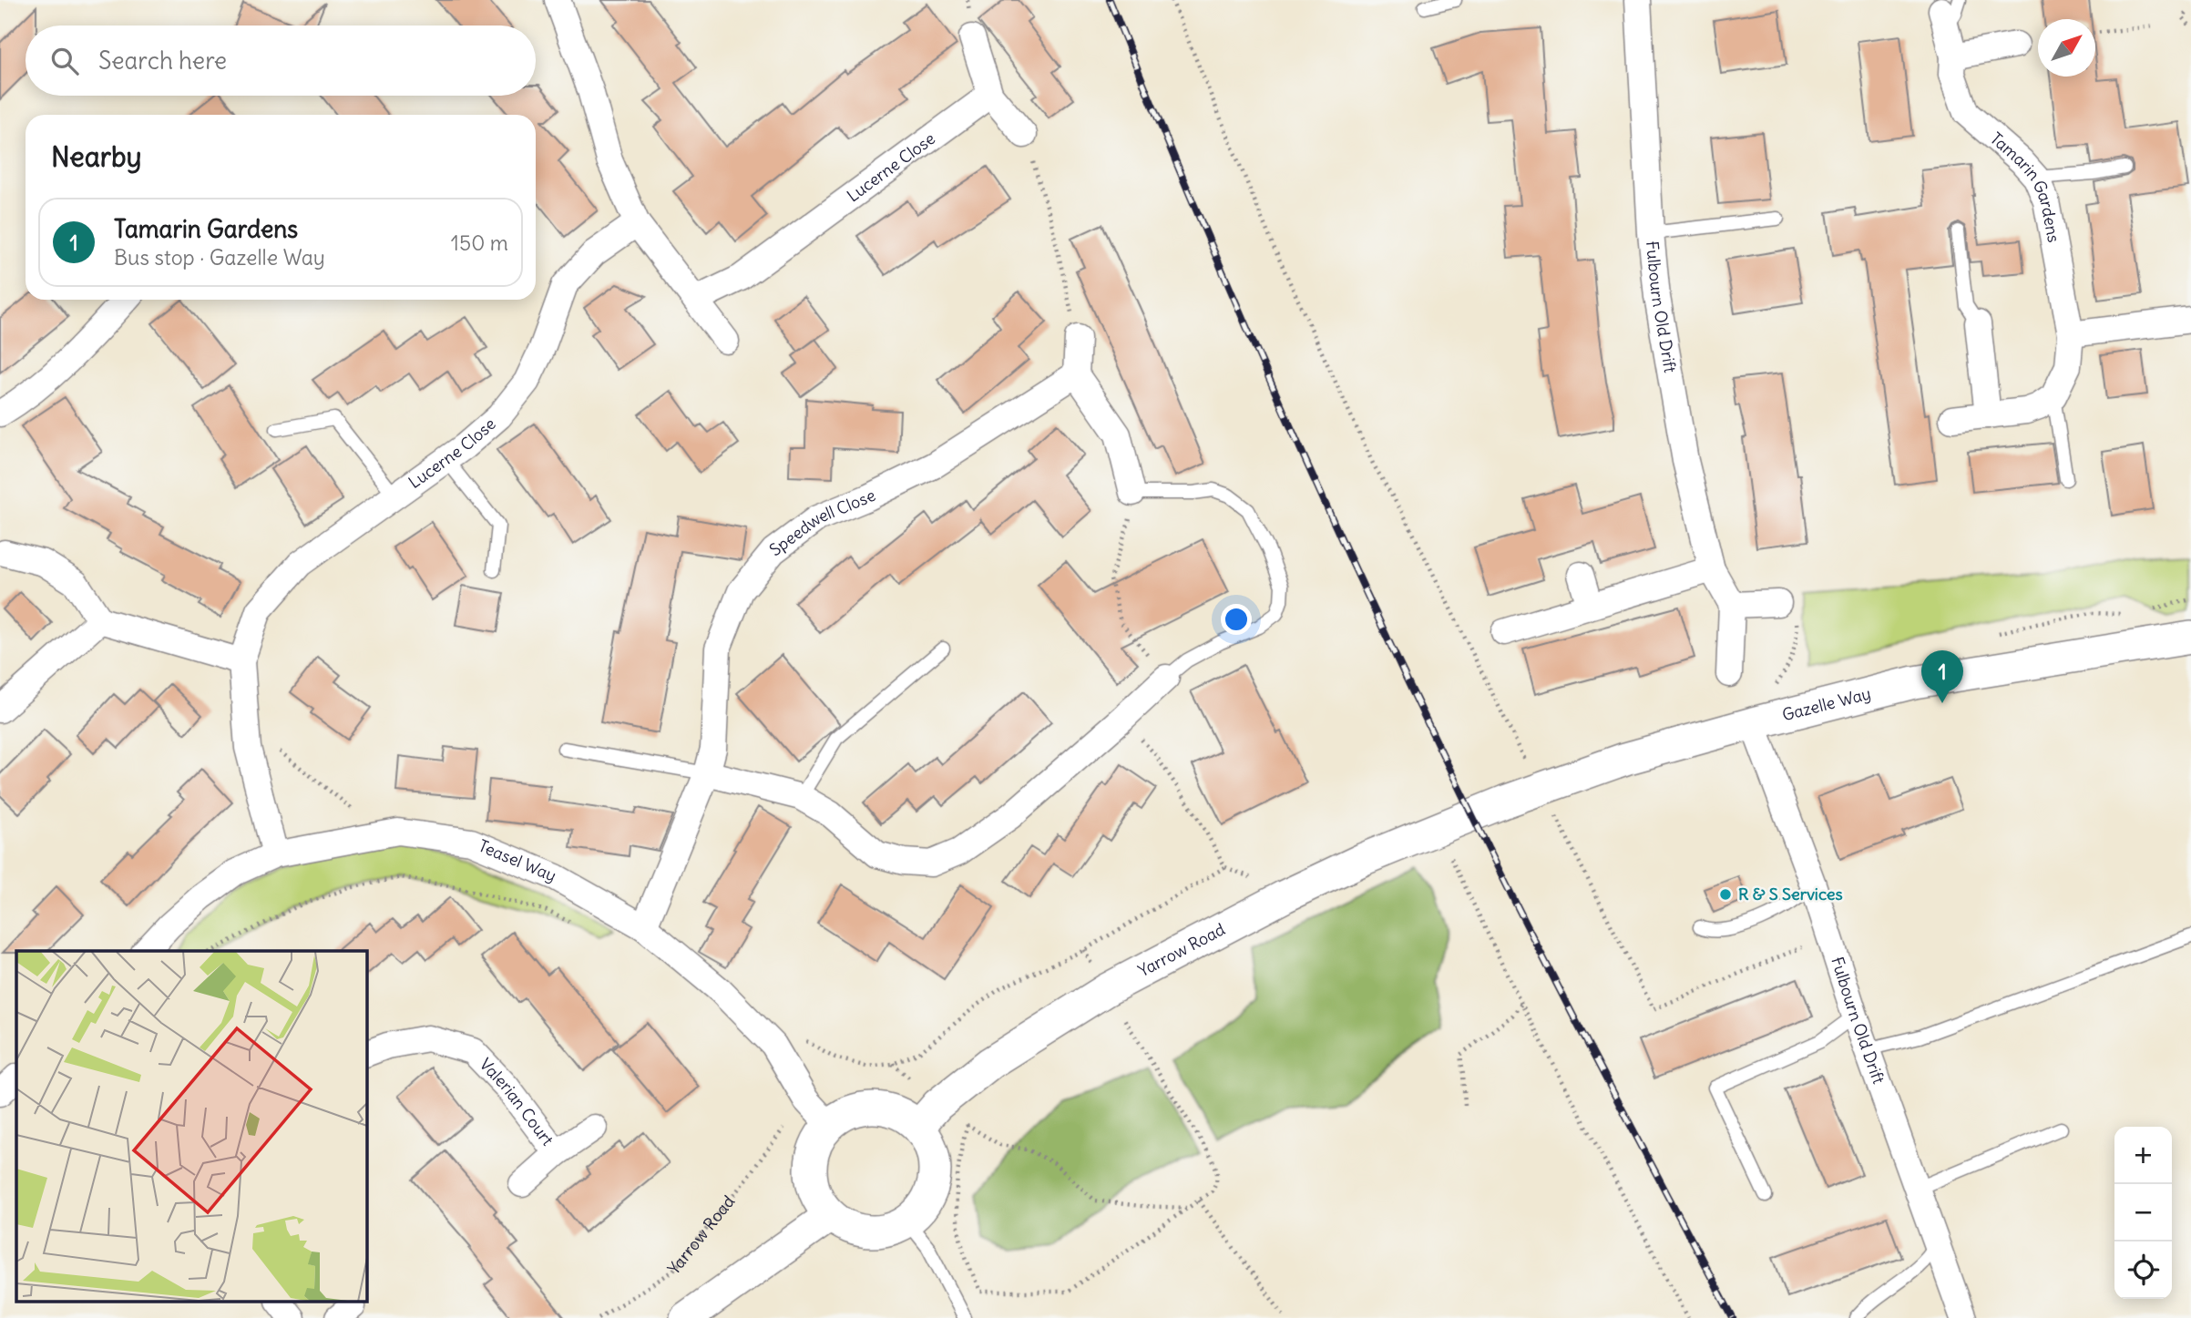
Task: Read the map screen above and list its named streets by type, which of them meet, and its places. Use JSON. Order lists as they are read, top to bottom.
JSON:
{
  "streets": {
    "street": [
      "Lucerne Close",
      "Tamarin Gardens",
      "Fulbourn Old Drift",
      "Speedwell Close",
      "Gazelle Way",
      "Teasel Way",
      "Yarrow Road",
      "Valerian Court"
    ]
  },
  "crossings": [
    ["Lucerne Close", "Teasel Way"],
    ["Fulbourn Old Drift", "Gazelle Way"],
    ["Speedwell Close", "Teasel Way"],
    ["Gazelle Way", "Yarrow Road"],
    ["Teasel Way", "Yarrow Road"]
  ],
  "places": ["R & S Services"],
  "north": "top right",
  "page": {
    "search": "Search here",
    "heading": "Nearby",
    "list": [
      {
        "mark": "1",
        "name": "Tamarin Gardens",
        "note": "Bus stop · Gazelle Way",
        "value": "150 m"
      }
    ],
    "pins": "1",
    "map_buttons": ["+", "−"]
  }
}
